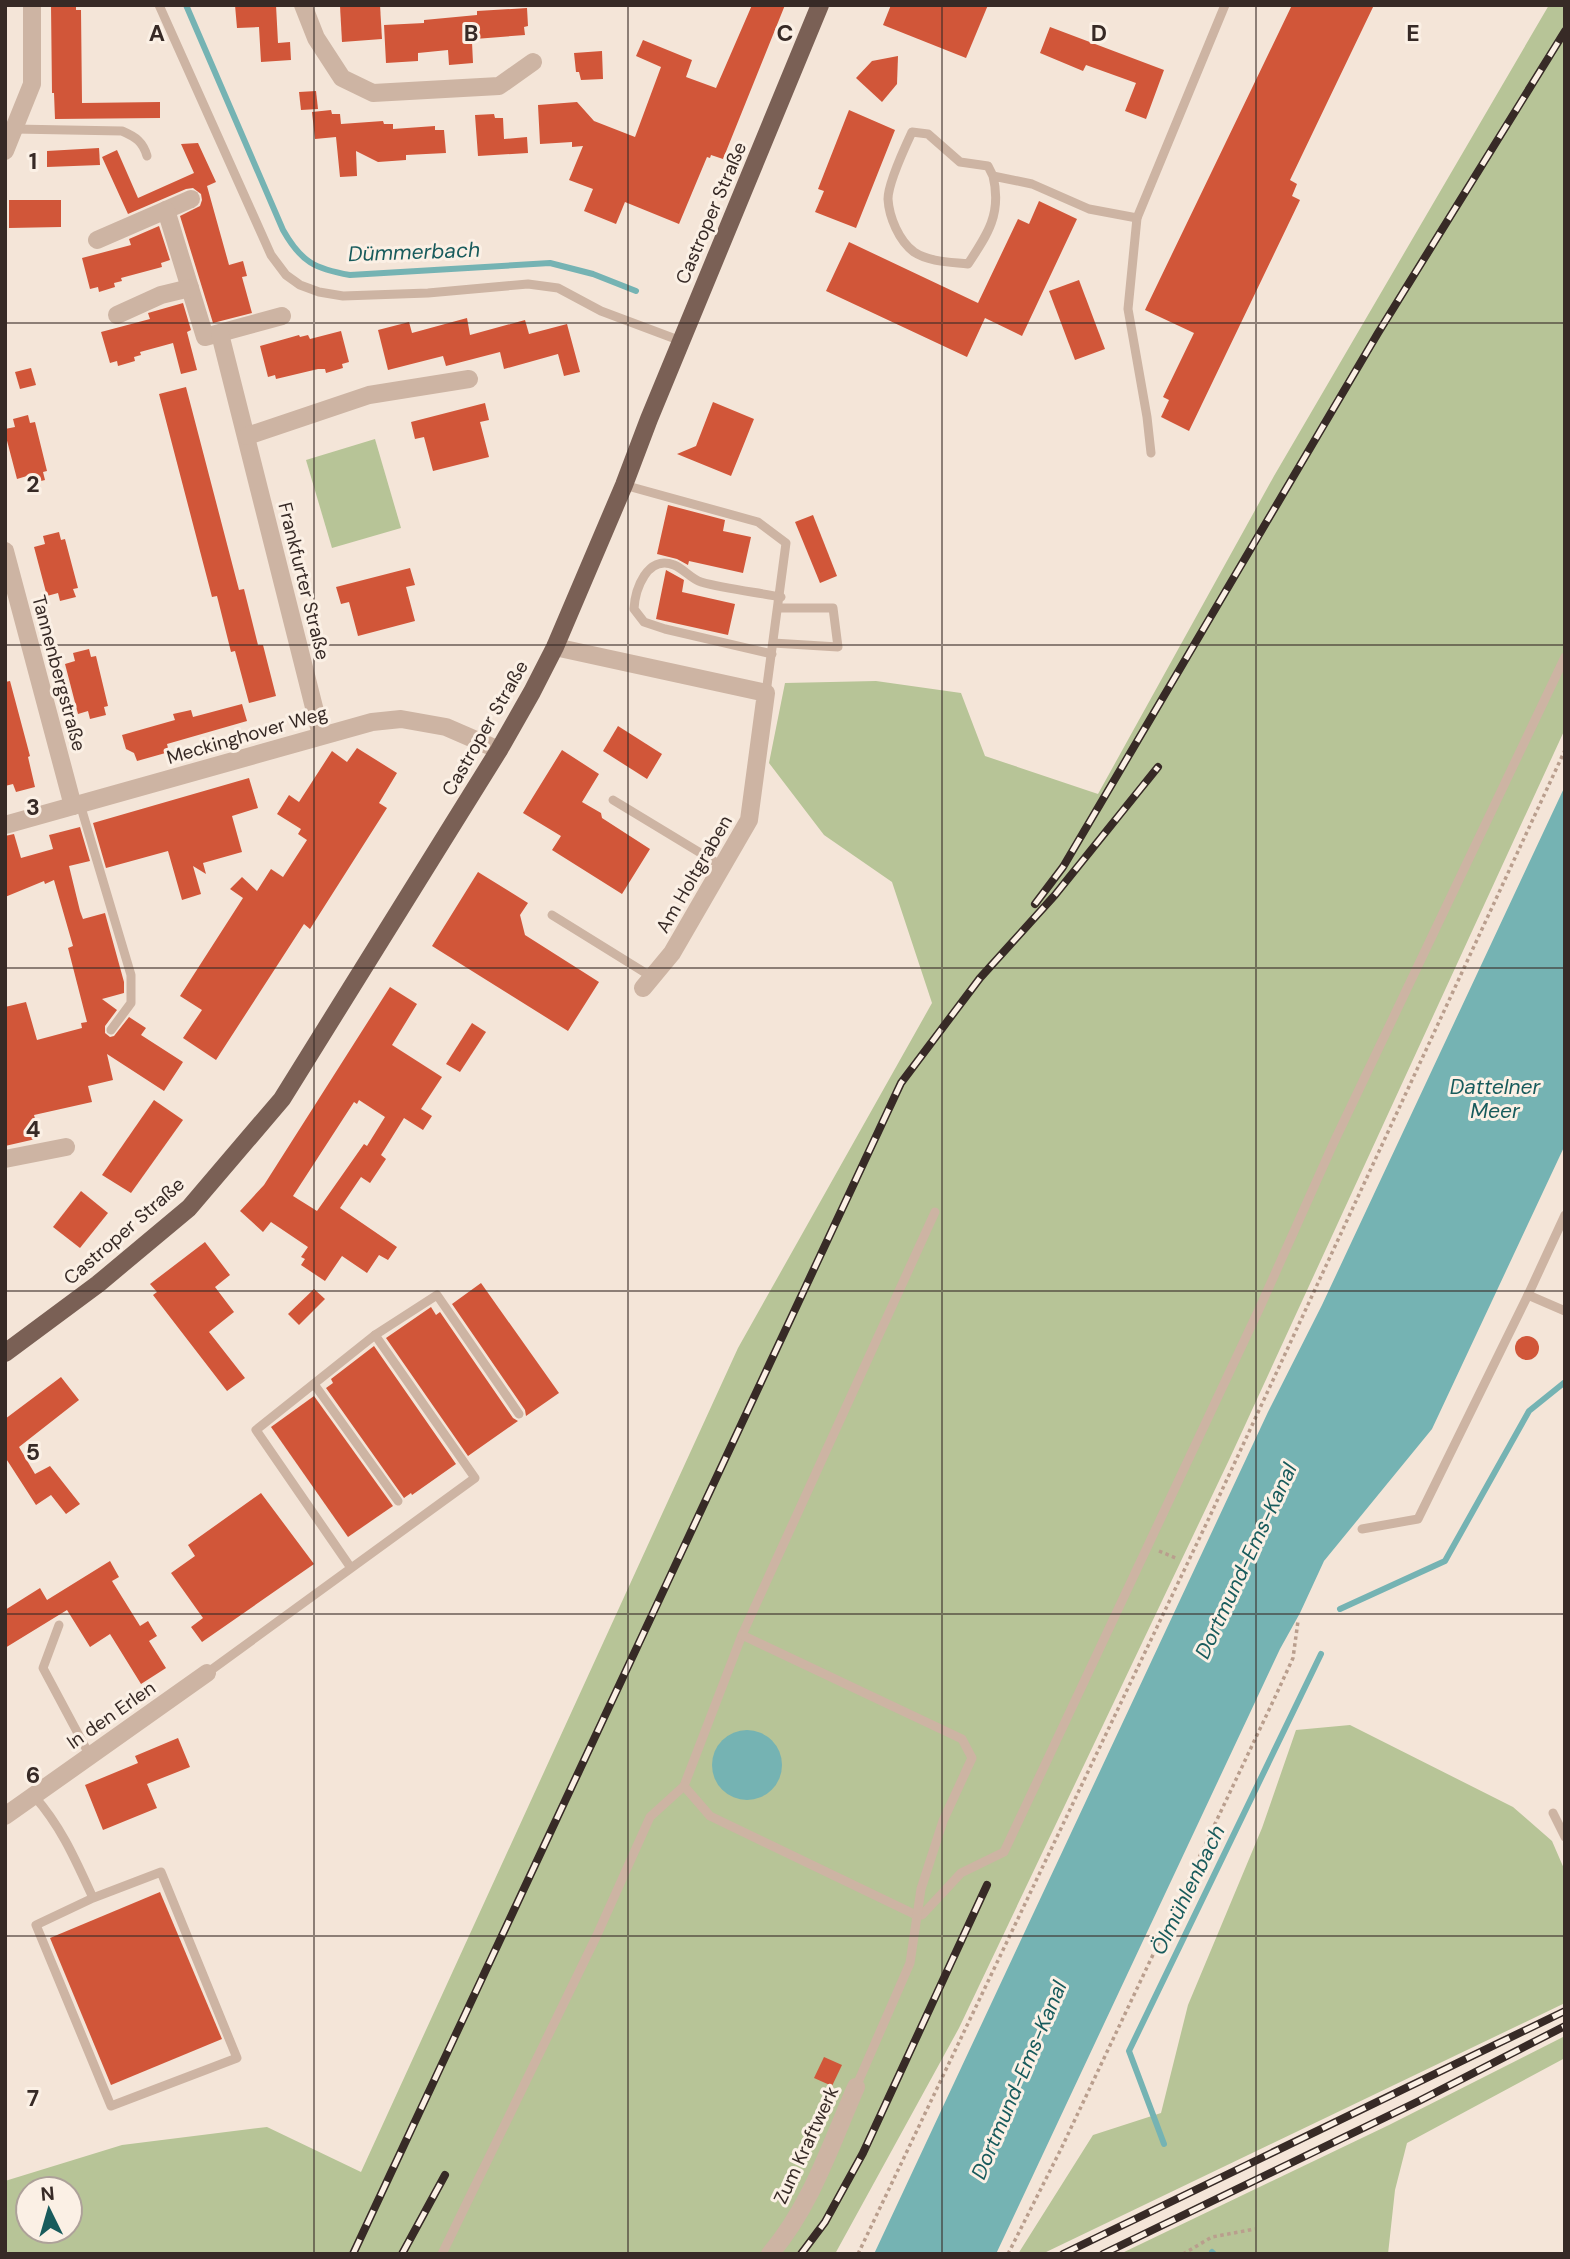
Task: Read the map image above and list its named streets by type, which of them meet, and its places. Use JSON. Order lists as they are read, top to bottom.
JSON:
{
  "streets": {
    "main road": ["Castroper Straße"],
    "street": [
      "Frankfurter Straße",
      "Tannenbergstraße",
      "Meckinghover Weg",
      "Am Holtgraben",
      "In den Erlen",
      "Zum Kraftwerk"
    ]
  },
  "crossings": [
    ["Castroper Straße", "Meckinghover Weg"],
    ["Frankfurter Straße", "Meckinghover Weg"],
    ["Tannenbergstraße", "Meckinghover Weg"]
  ],
  "water": [
    "Dümmerbach",
    "Dattelner Meer",
    "Dortmund-Ems-Kanal",
    "Ölmühlenbach"
  ],
  "north": "top",
  "grid": {
    "columns": [
      "A",
      "B",
      "C",
      "D",
      "E"
    ],
    "rows": [
      "1",
      "2",
      "3",
      "4",
      "5",
      "6",
      "7"
    ]
  }
}
